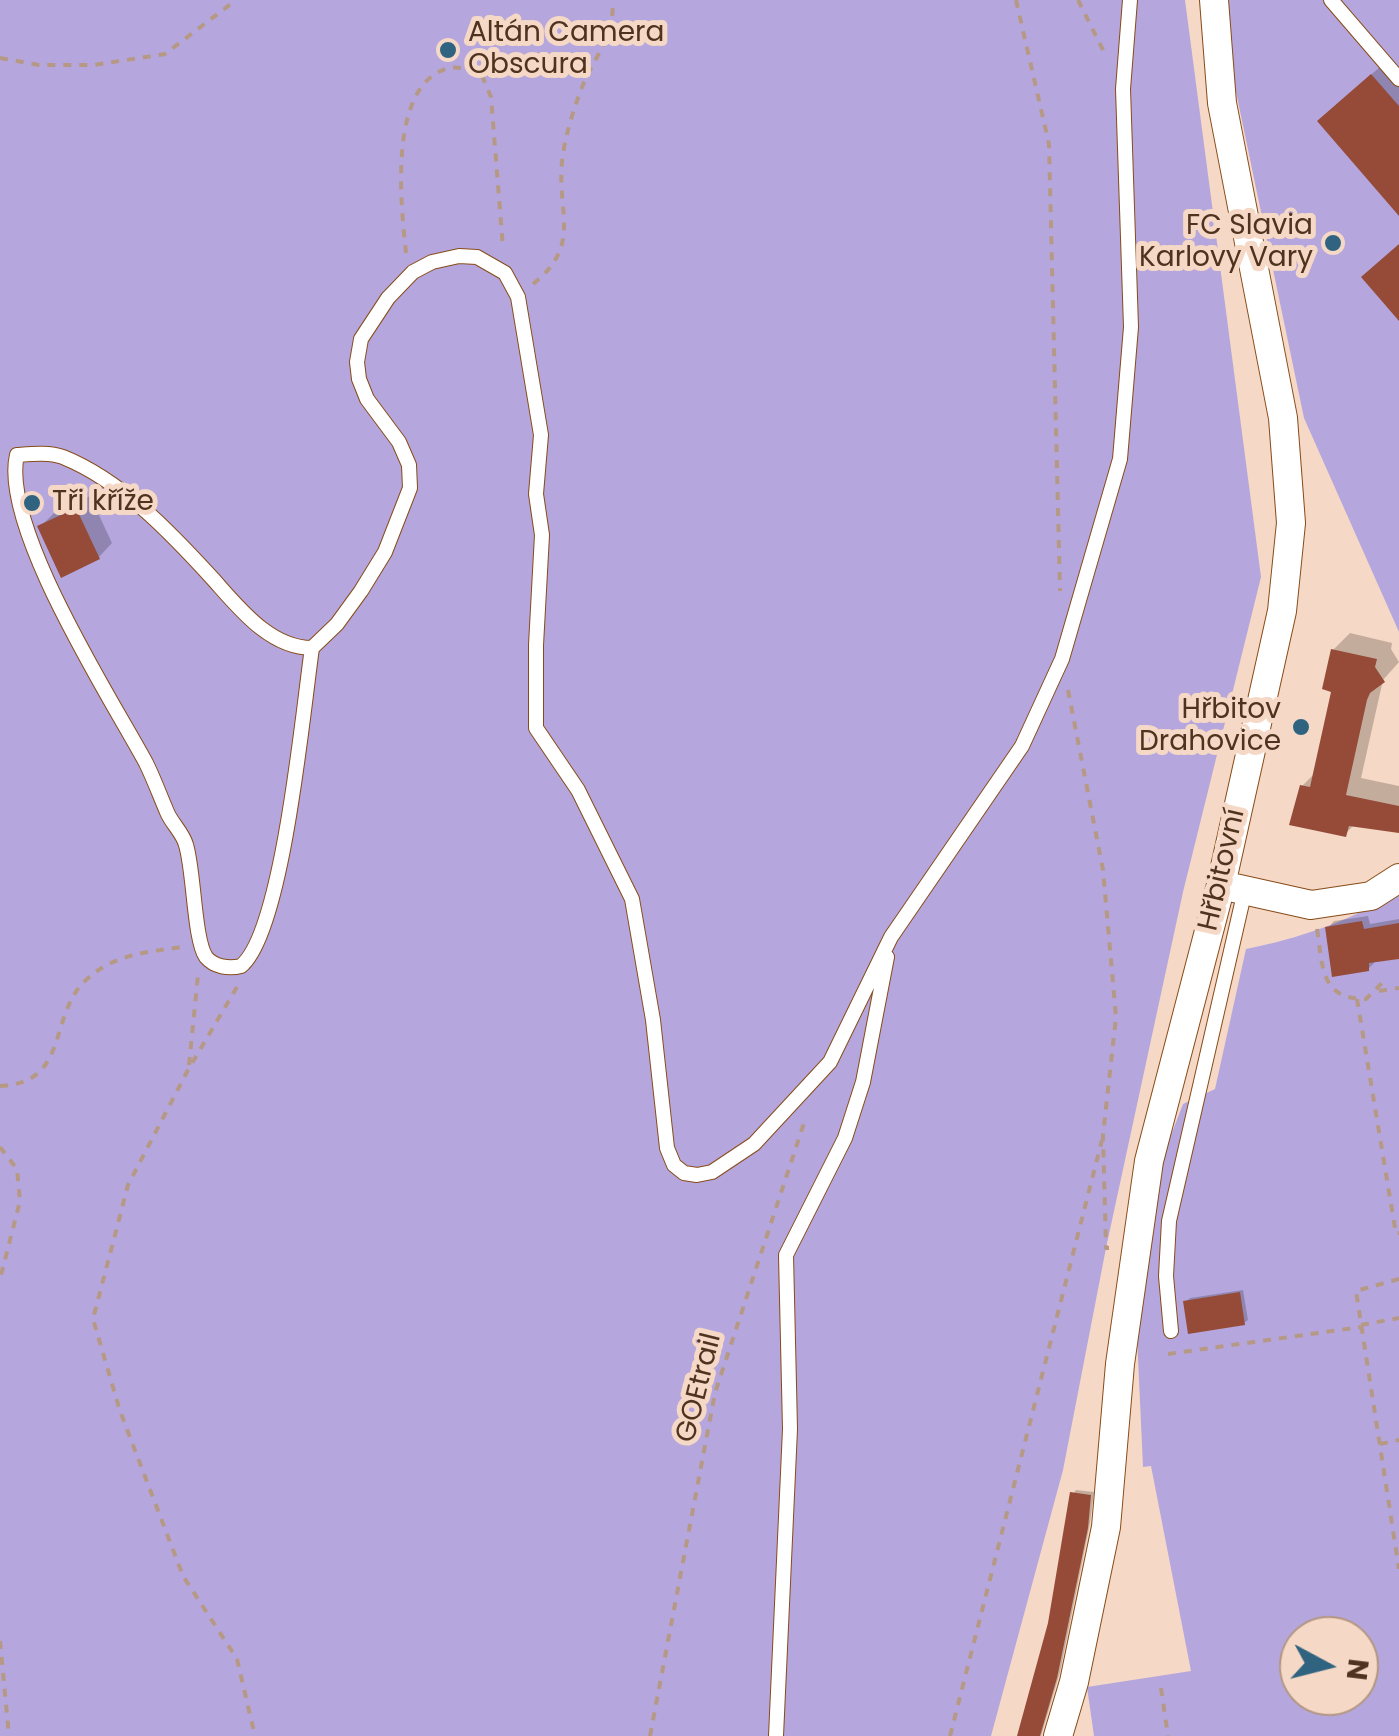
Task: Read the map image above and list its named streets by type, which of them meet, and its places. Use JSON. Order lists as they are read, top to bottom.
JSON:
{
  "streets": {
    "street": ["Hřbitovní"],
    "path": ["GOEtrail"]
  },
  "places": [
    "Altán Camera Obscura",
    "FC Slavia Karlovy Vary",
    "Tři kříže",
    "Hřbitov Drahovice"
  ],
  "north": "right"
}
